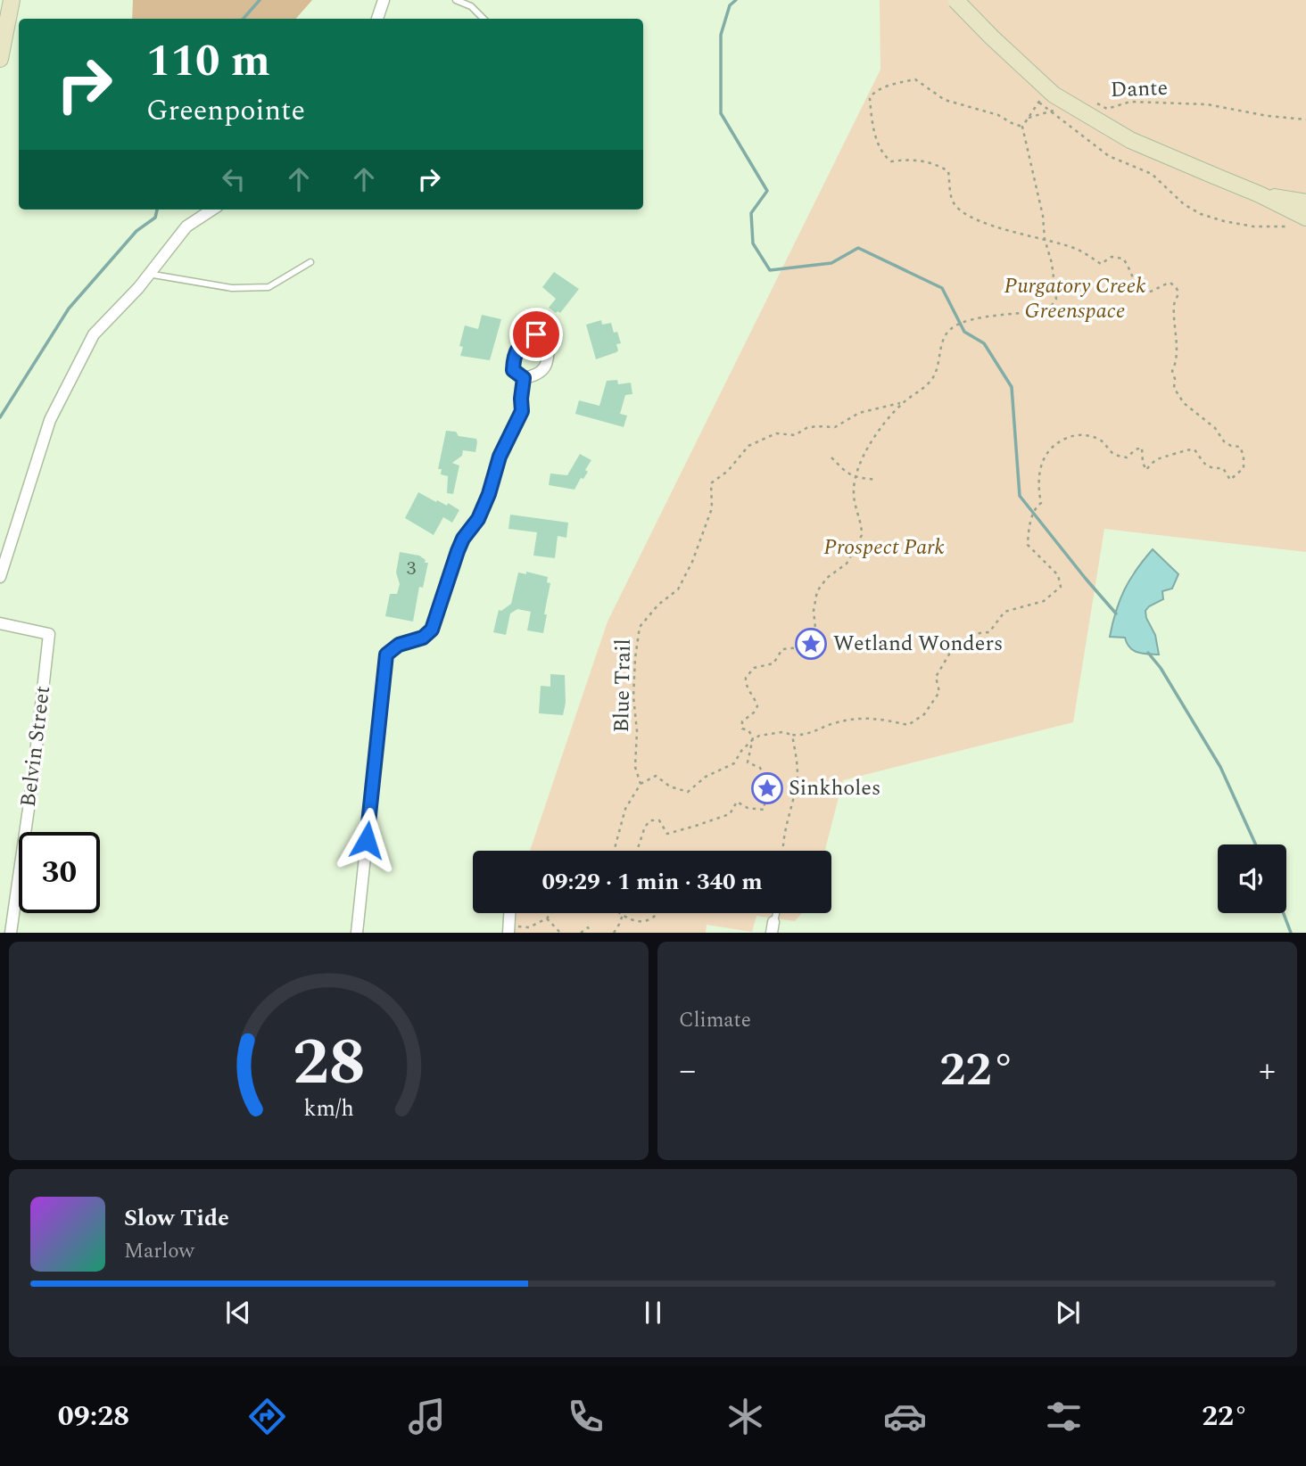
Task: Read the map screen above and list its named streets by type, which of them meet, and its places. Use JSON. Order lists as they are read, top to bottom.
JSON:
{
  "streets": {
    "street": ["Belvin Street"],
    "path": ["Dante", "Blue Trail"]
  },
  "parks": ["Purgatory Creek Greenspace", "Prospect Park"],
  "places": {
    "place": ["Wetland Wonders", "Sinkholes"]
  },
  "house_numbers": ["3"],
  "page": {
    "turn": ["110 m", "Greenpointe"],
    "limit": "30",
    "trip": "09:29 · 1 min · 340 m",
    "tile": "Climate",
    "heat": ["−", "22°", "+"],
    "song": ["Slow Tide", "Marlow"],
    "tabs": ["09:28", "22°"],
    "gauge": ["28", "km/h"]
  }
}
